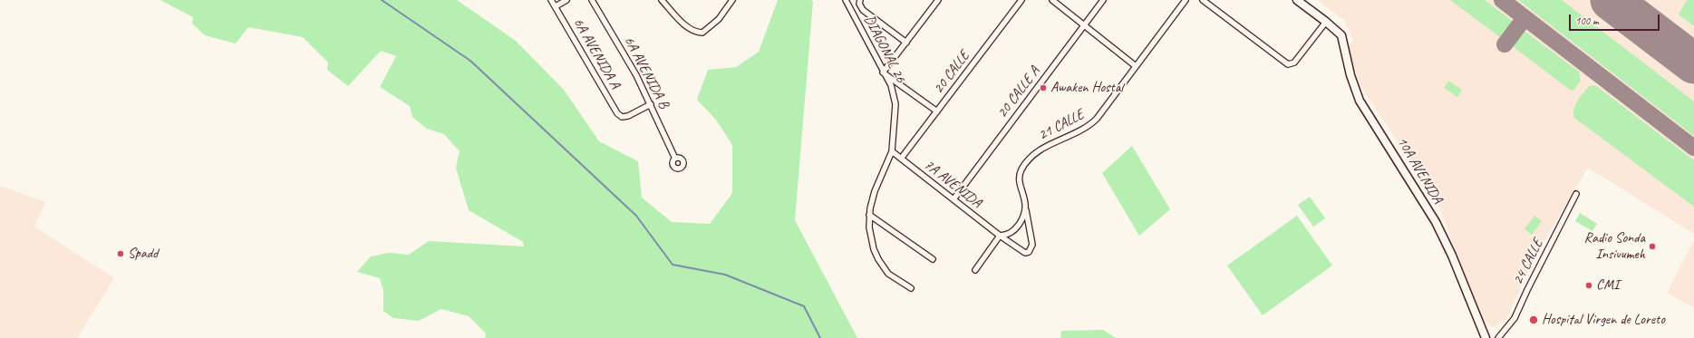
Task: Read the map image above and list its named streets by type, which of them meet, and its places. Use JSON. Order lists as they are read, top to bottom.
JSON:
{
  "streets": {
    "main road": ["10A AVENIDA"],
    "street": [
      "DIAGONAL 26",
      "6A AVENIDA A",
      "6A AVENIDA B",
      "20 CALLE",
      "20 CALLE A",
      "21 CALLE",
      "7A AVENIDA",
      "24 CALLE"
    ]
  },
  "crossings": [
    ["DIAGONAL 26", "7A AVENIDA"],
    ["6A AVENIDA A", "6A AVENIDA B"],
    ["20 CALLE", "7A AVENIDA"],
    ["20 CALLE A", "7A AVENIDA"],
    ["21 CALLE", "7A AVENIDA"]
  ],
  "places": [
    "Awaken Hostal",
    "Radio Sonda Insivumeh",
    "Spadd",
    "CMI",
    "Hospital Virgen de Loreto"
  ],
  "scale_bar": "100 m"
}
